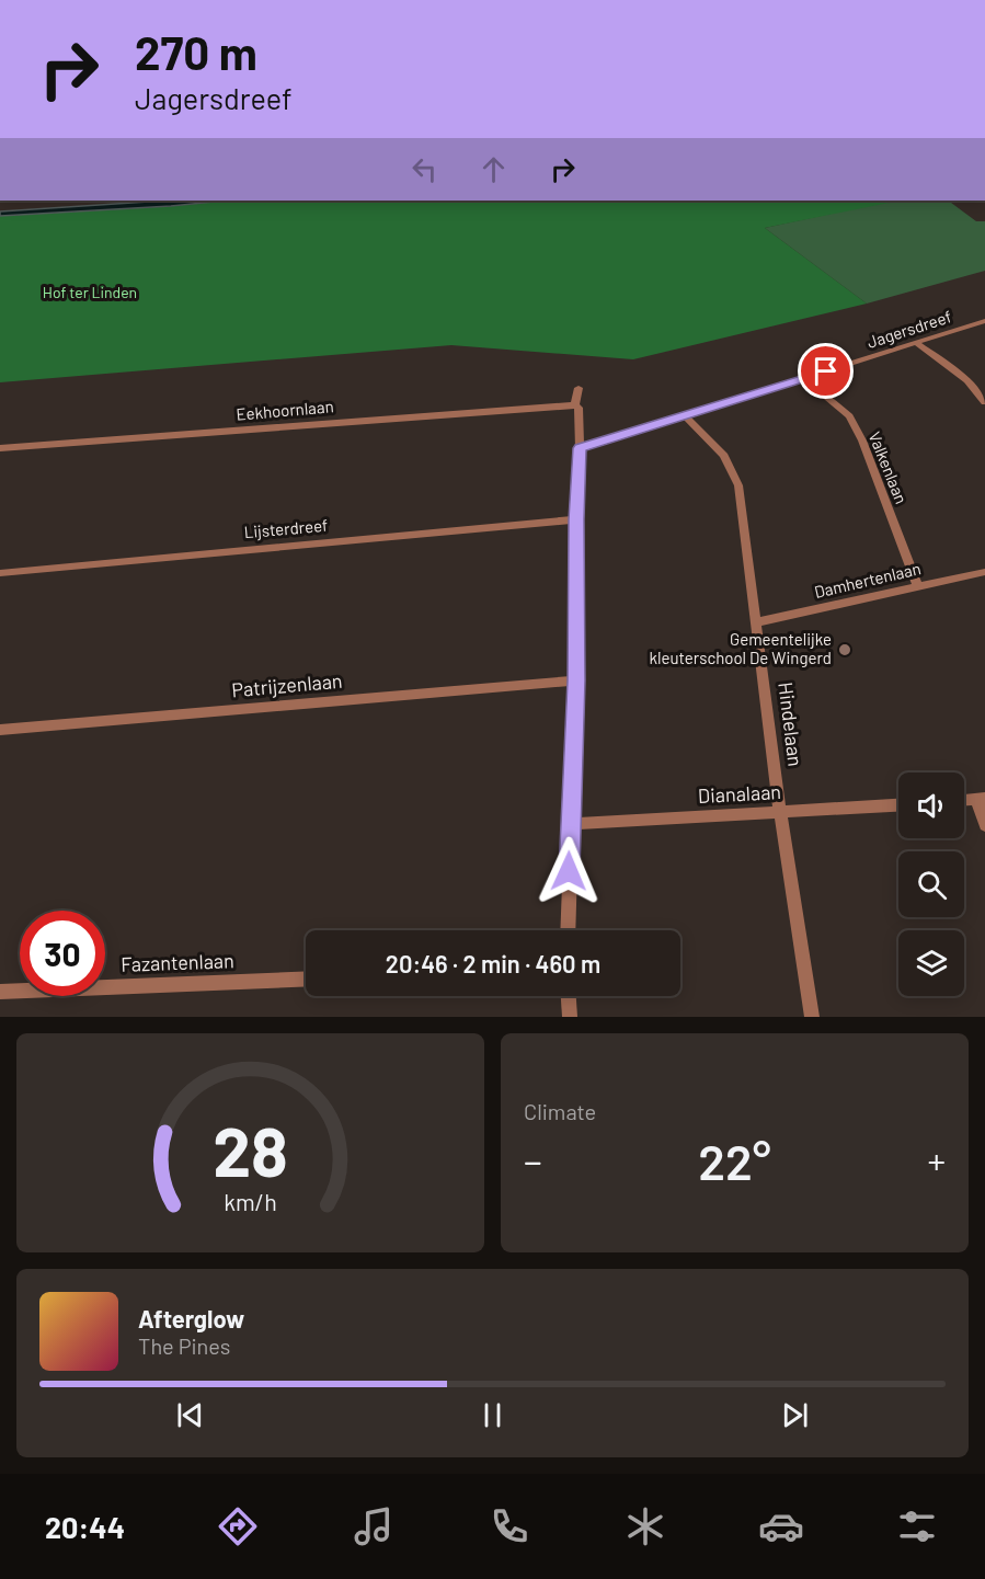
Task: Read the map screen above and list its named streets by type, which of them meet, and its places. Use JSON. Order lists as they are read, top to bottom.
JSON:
{
  "streets": {
    "street": [
      "Jagersdreef",
      "Eekhoornlaan",
      "Valkenlaan",
      "Lijsterdreef",
      "Damhertenlaan",
      "Patrijzenlaan",
      "Hindelaan",
      "Dianalaan",
      "Fazantenlaan"
    ]
  },
  "crossings": [
    ["Jagersdreef", "Valkenlaan"],
    ["Jagersdreef", "Hindelaan"],
    ["Valkenlaan", "Damhertenlaan"],
    ["Damhertenlaan", "Hindelaan"],
    ["Hindelaan", "Dianalaan"]
  ],
  "parks": ["Hof ter Linden"],
  "places": ["Gemeentelijke kleuterschool De Wingerd"],
  "page": {
    "turn": ["270 m", "Jagersdreef"],
    "limit": "30",
    "trip": "20:46 · 2 min · 460 m",
    "tile": "Climate",
    "heat": ["−", "22°", "+"],
    "song": ["Afterglow", "The Pines"],
    "tabs": "20:44",
    "gauge": ["28", "km/h"]
  }
}
